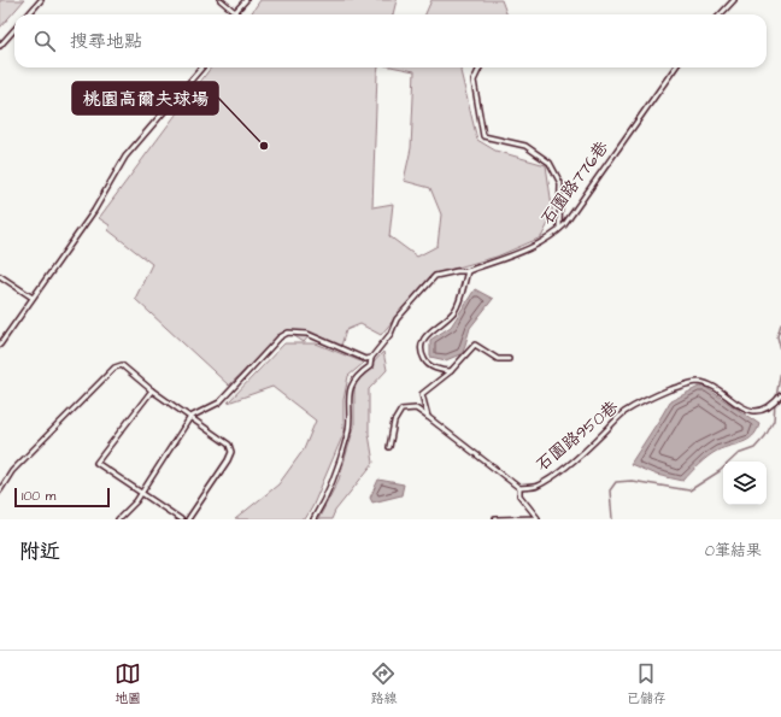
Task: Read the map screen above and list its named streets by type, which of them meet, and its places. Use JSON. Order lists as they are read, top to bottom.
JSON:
{
  "streets": {
    "lane": ["石園路776巷", "石園路950巷"]
  },
  "places": ["桃園高爾夫球場"],
  "scale_bar": "100 m",
  "page": {
    "search": "搜尋地點",
    "scale": "100 m",
    "heading": ["附近", "0筆結果"],
    "nav": ["地圖", "路線", "已儲存"]
  }
}
